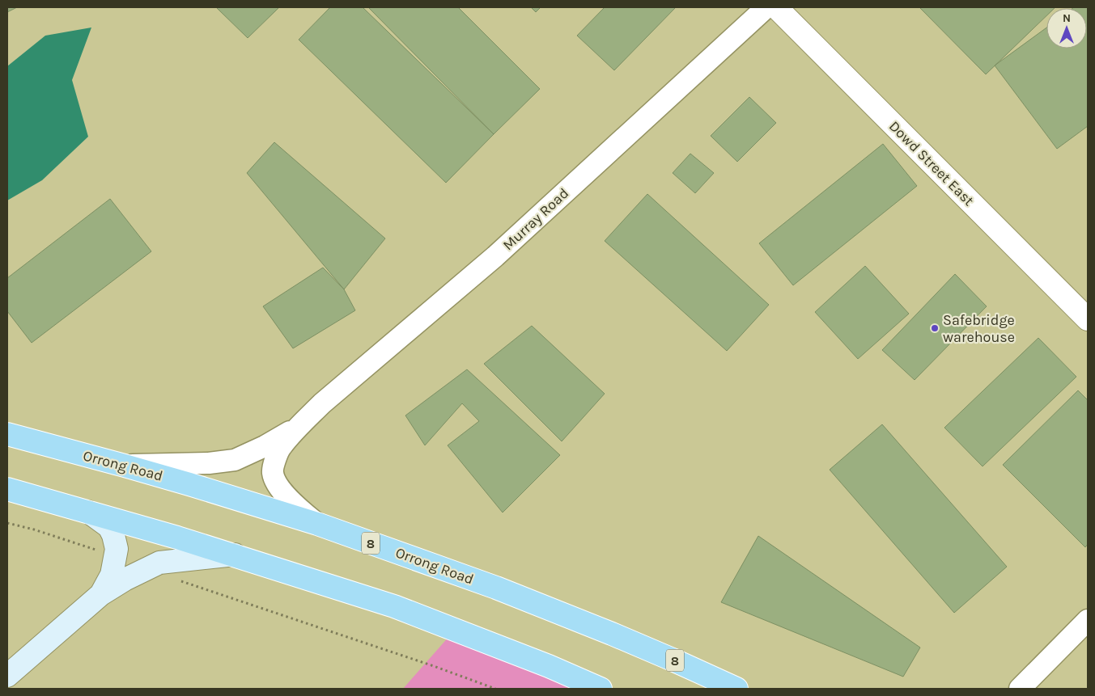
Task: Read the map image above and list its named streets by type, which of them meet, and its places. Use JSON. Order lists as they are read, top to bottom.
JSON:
{
  "streets": {
    "highway": ["Orrong Road", "8"],
    "street": ["Dowd Street East", "Murray Road"]
  },
  "crossings": [
    ["Murray Road", "Orrong Road"]
  ],
  "places": ["Safebridge warehouse"],
  "north": "top"
}
